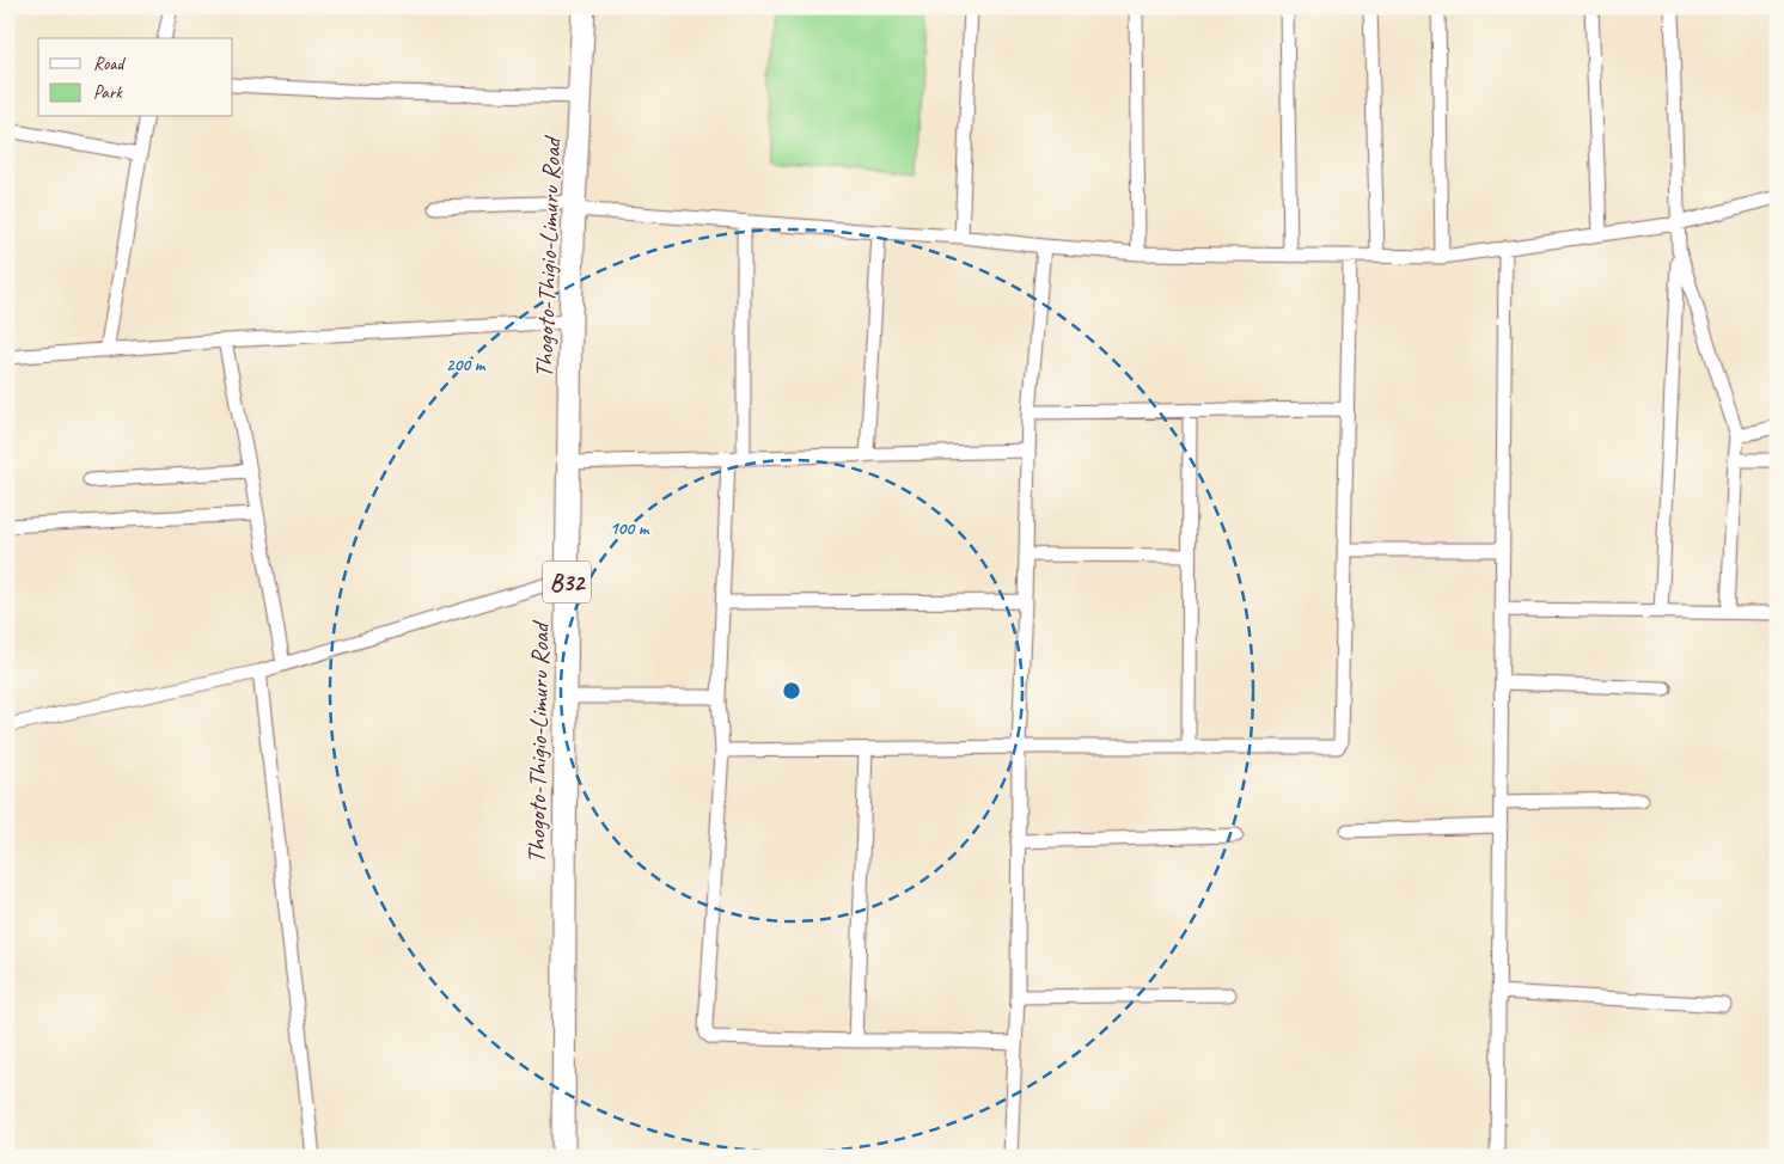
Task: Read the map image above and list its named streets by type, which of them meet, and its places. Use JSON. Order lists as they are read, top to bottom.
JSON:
{
  "streets": {
    "highway": ["Thogoto-Thigio-Limuru Road", "B32"]
  },
  "legend": ["Road", "Park"],
  "rings": ["200 m", "100 m"]
}
